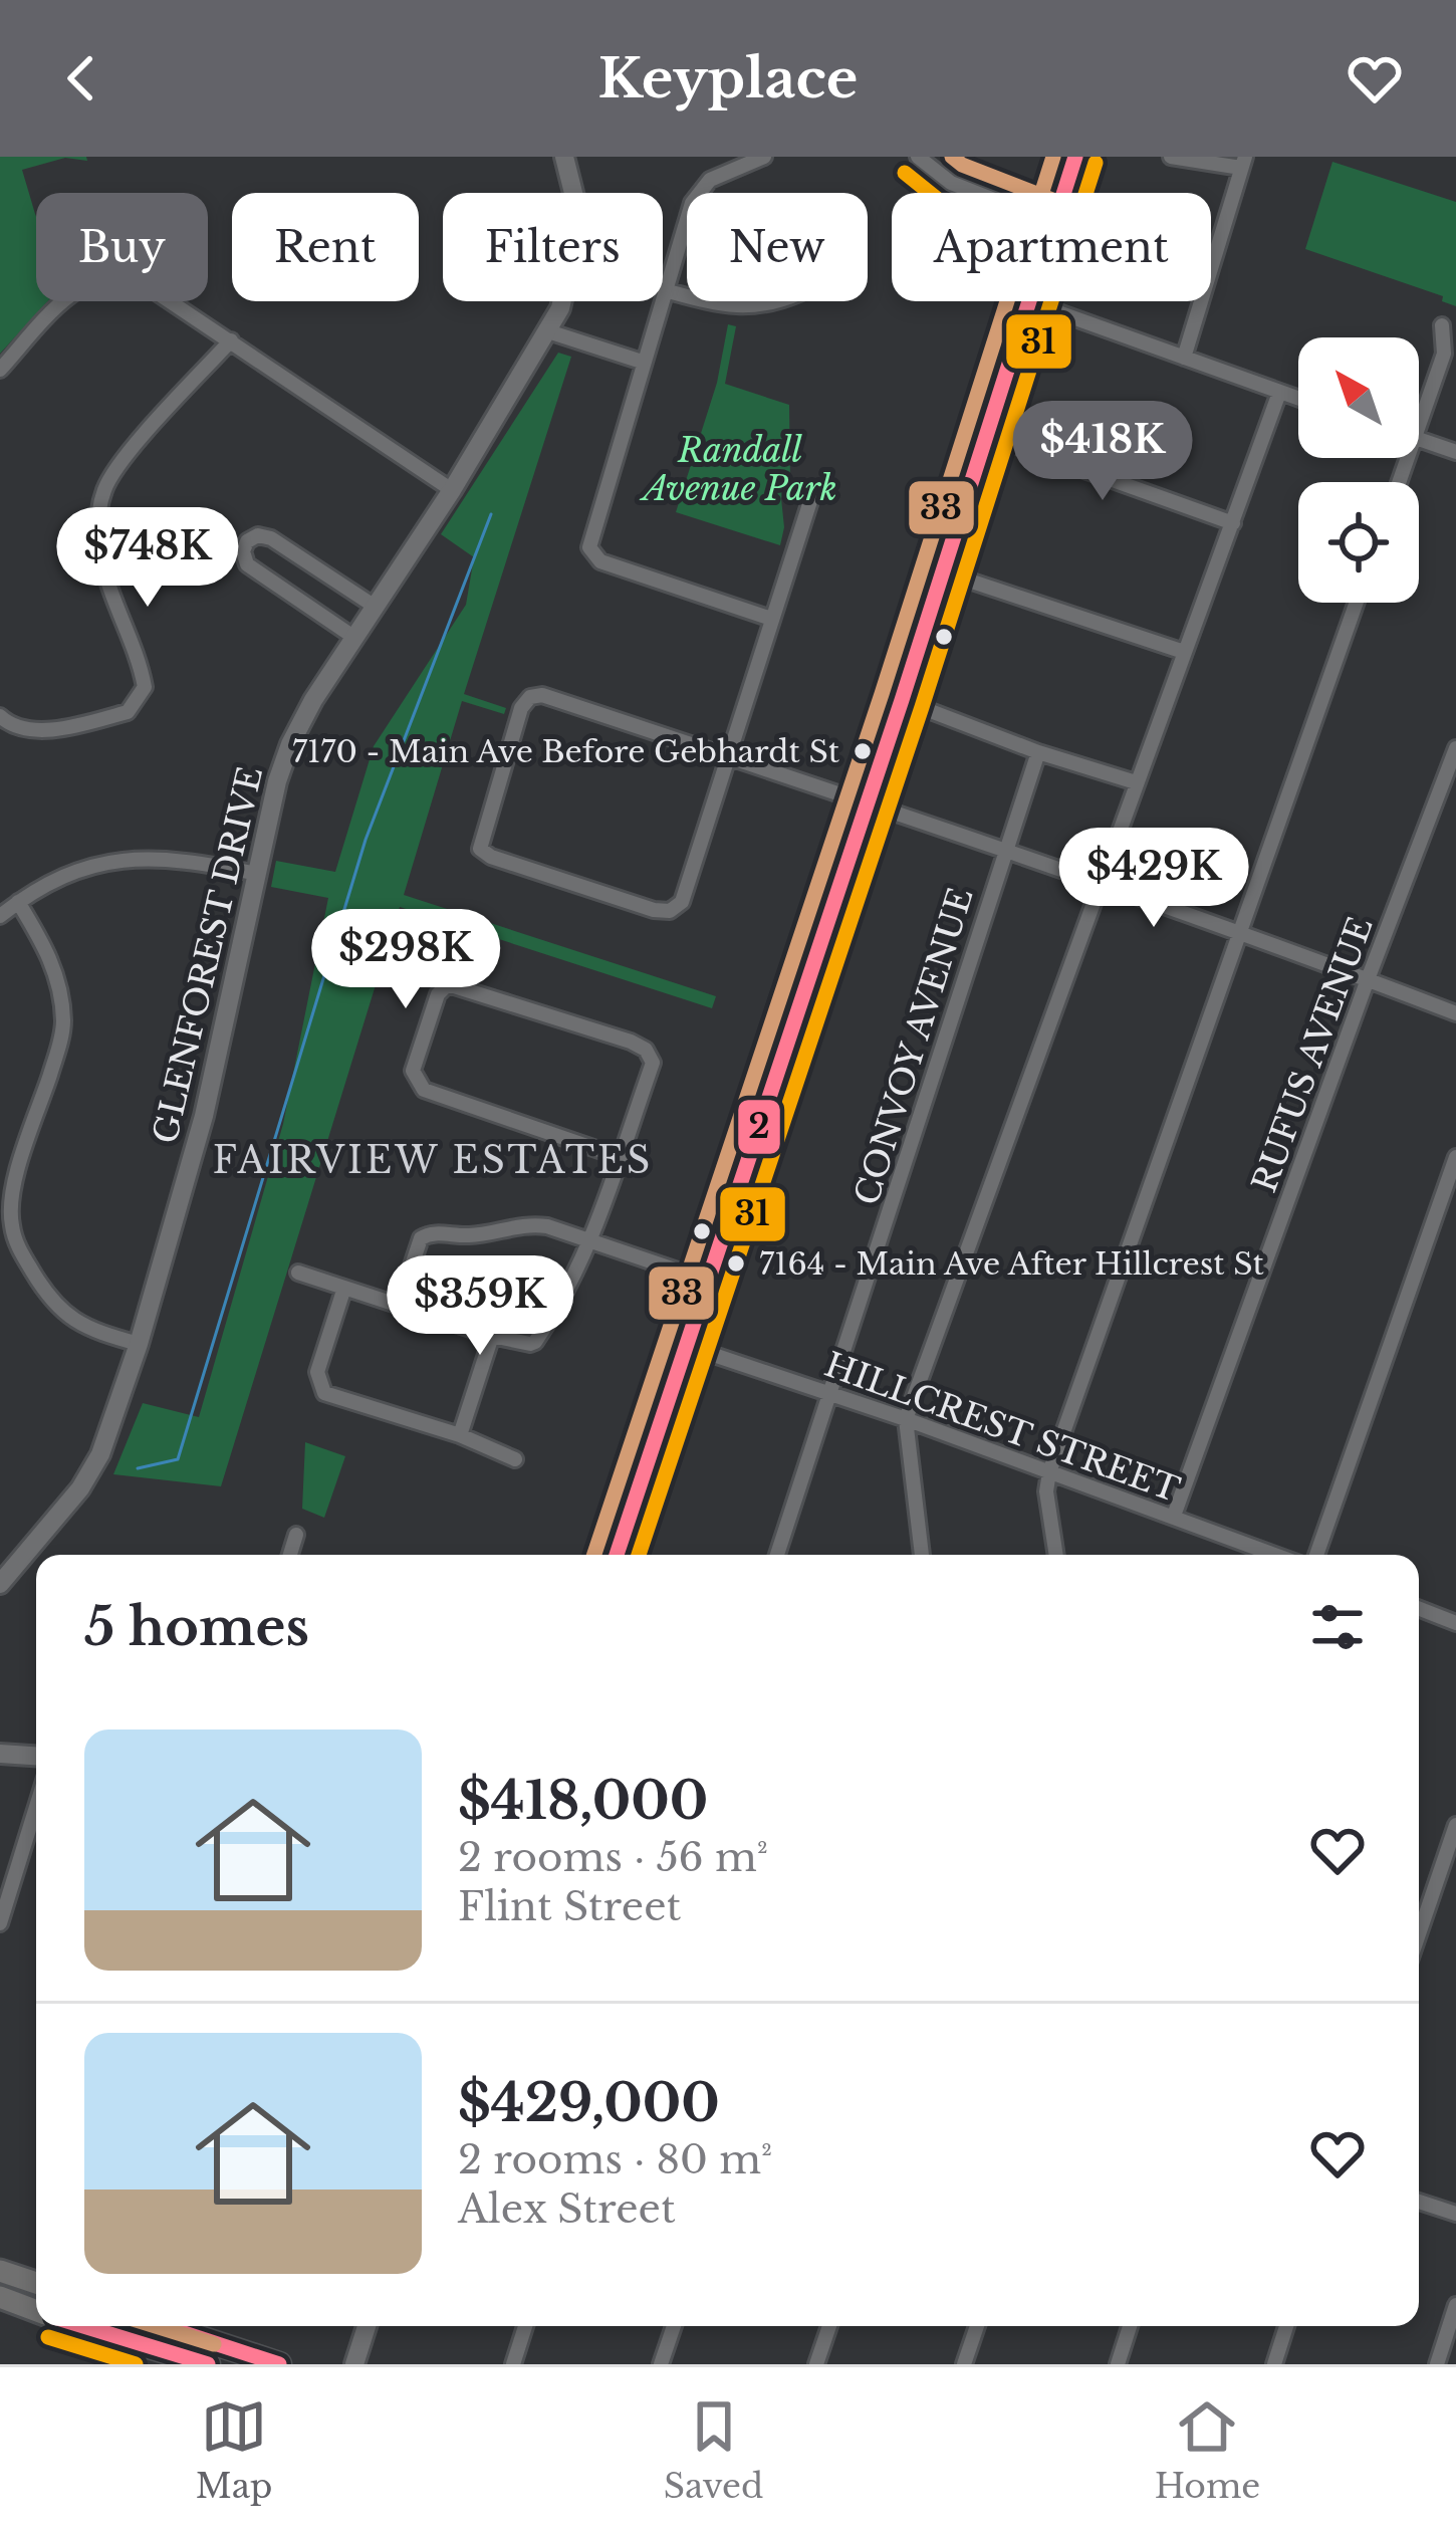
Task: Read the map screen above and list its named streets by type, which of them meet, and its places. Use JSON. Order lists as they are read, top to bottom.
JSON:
{
  "streets": {
    "street": [
      "GLENFOREST DRIVE",
      "CONVOY AVENUE",
      "RUFUS AVENUE",
      "HILLCREST STREET"
    ]
  },
  "crossings": [
    ["CONVOY AVENUE", "HILLCREST STREET"],
    ["RUFUS AVENUE", "HILLCREST STREET"]
  ],
  "districts": ["FAIRVIEW ESTATES"],
  "parks": ["Randall Avenue Park"],
  "places": ["7170 - Main Ave Before Gebhardt St", "7164 - Main Ave After Hillcrest St"],
  "lines": ["transit line 2", "transit line 33", "transit line 31"],
  "north": "top left",
  "page": {
    "header": "Keyplace",
    "chip": [
      "Buy",
      "Rent",
      "Filters",
      "New",
      "Apartment"
    ],
    "price": [
      "$418K",
      "$748K",
      "$429K",
      "$298K",
      "$359K"
    ],
    "heading": "5 homes",
    "list": [
      {
        "name": "$418,000",
        "note": "2 rooms · 56 m² · Flint Street"
      },
      {
        "name": "$429,000",
        "note": "2 rooms · 80 m² · Alex Street"
      }
    ],
    "tabs": ["Map", "Saved", "Home"]
  }
}
